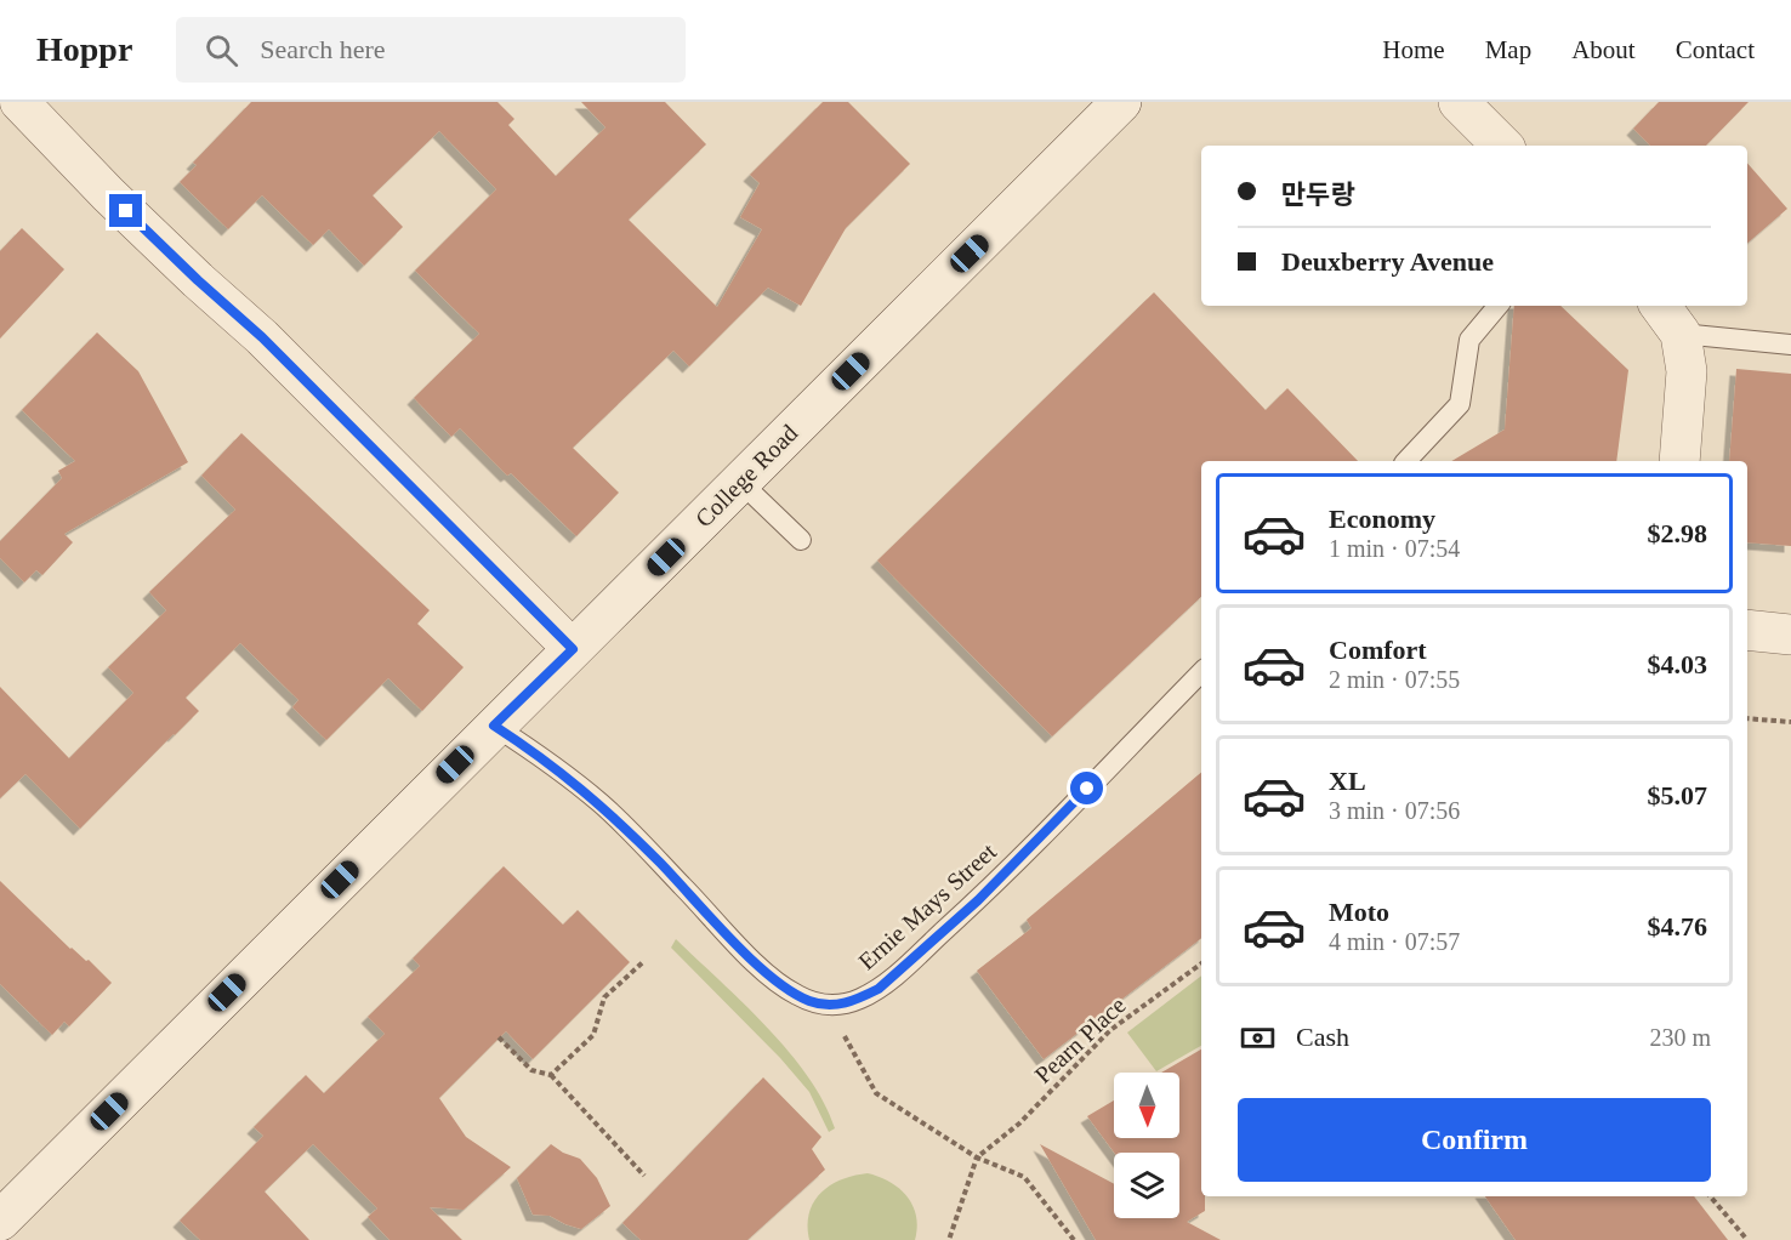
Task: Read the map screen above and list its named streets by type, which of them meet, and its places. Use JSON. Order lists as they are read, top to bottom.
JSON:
{
  "streets": {
    "main road": ["College Road"],
    "lane": ["Ernie Mays Street"],
    "path": ["Pearn Place"]
  },
  "north": "bottom",
  "page": {
    "header": "Hoppr",
    "search": "Search here",
    "nav": [
      "Home",
      "Map",
      "About",
      "Contact"
    ],
    "banner": ["만두랑", "Deuxberry Avenue"],
    "list": [
      {
        "name": "Economy",
        "note": "1 min · 07:54",
        "value": "$2.98"
      },
      {
        "name": "Comfort",
        "note": "2 min · 07:55",
        "value": "$4.03"
      },
      {
        "name": "XL",
        "note": "3 min · 07:56",
        "value": "$5.07"
      },
      {
        "name": "Moto",
        "note": "4 min · 07:57",
        "value": "$4.76"
      }
    ],
    "pay": ["Cash", "230 m"],
    "buttons": "Confirm"
  }
}
